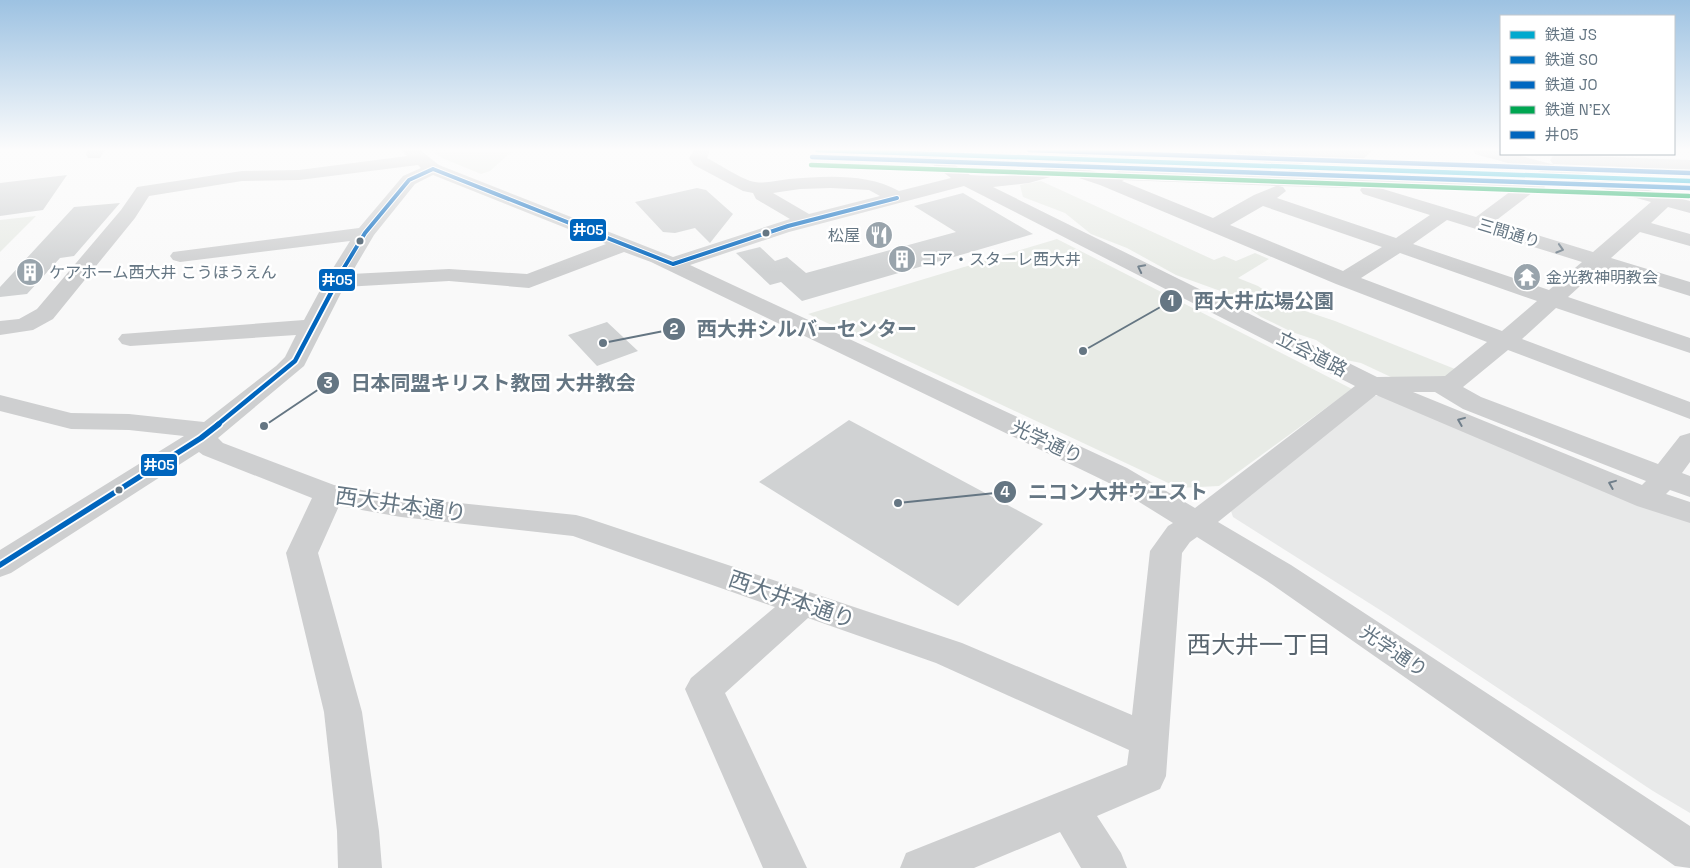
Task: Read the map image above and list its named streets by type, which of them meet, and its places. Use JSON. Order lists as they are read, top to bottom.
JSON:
{
  "streets": {
    "street": [
      "三間通り",
      "立会道路",
      "光学通り",
      "西大井本通り"
    ]
  },
  "districts": ["西大井一丁目"],
  "places": {
    "restaurant": ["松屋"],
    "building": ["コア・スターレ西大井", "ケアホーム西大井 こうほうえん"],
    "temple": ["金光教神明教会"],
    "other": [
      "西大井シルバーセンター",
      "西大井広場公園",
      "日本同盟キリスト教団 大井教会",
      "ニコン大井ウエスト"
    ]
  },
  "lines": ["rail line N'EX", "transit line 井05"],
  "legend": [
    "鉄道 JS",
    "鉄道 SO",
    "鉄道 JO",
    "鉄道 N'EX",
    "井05"
  ]
}
